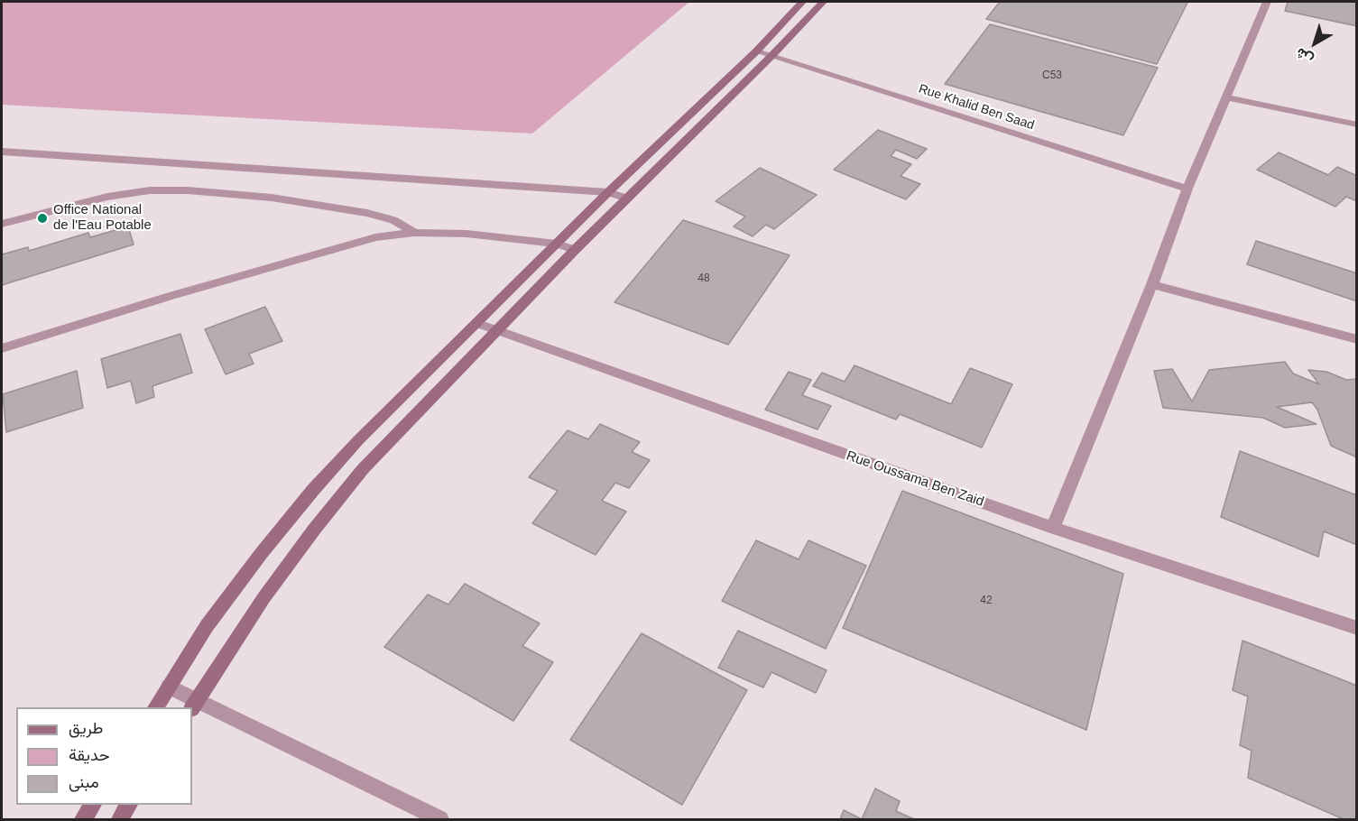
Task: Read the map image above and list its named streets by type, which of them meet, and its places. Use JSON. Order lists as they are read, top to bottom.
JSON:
{
  "streets": {
    "street": ["Rue Khalid Ben Saad", "Rue Oussama Ben Zaid"]
  },
  "places": ["Office National de l'Eau Potable"],
  "house_numbers": ["C53", "48", "42"],
  "legend": ["طريق", "حديقة", "مبنى"],
  "north": "bottom left"
}
